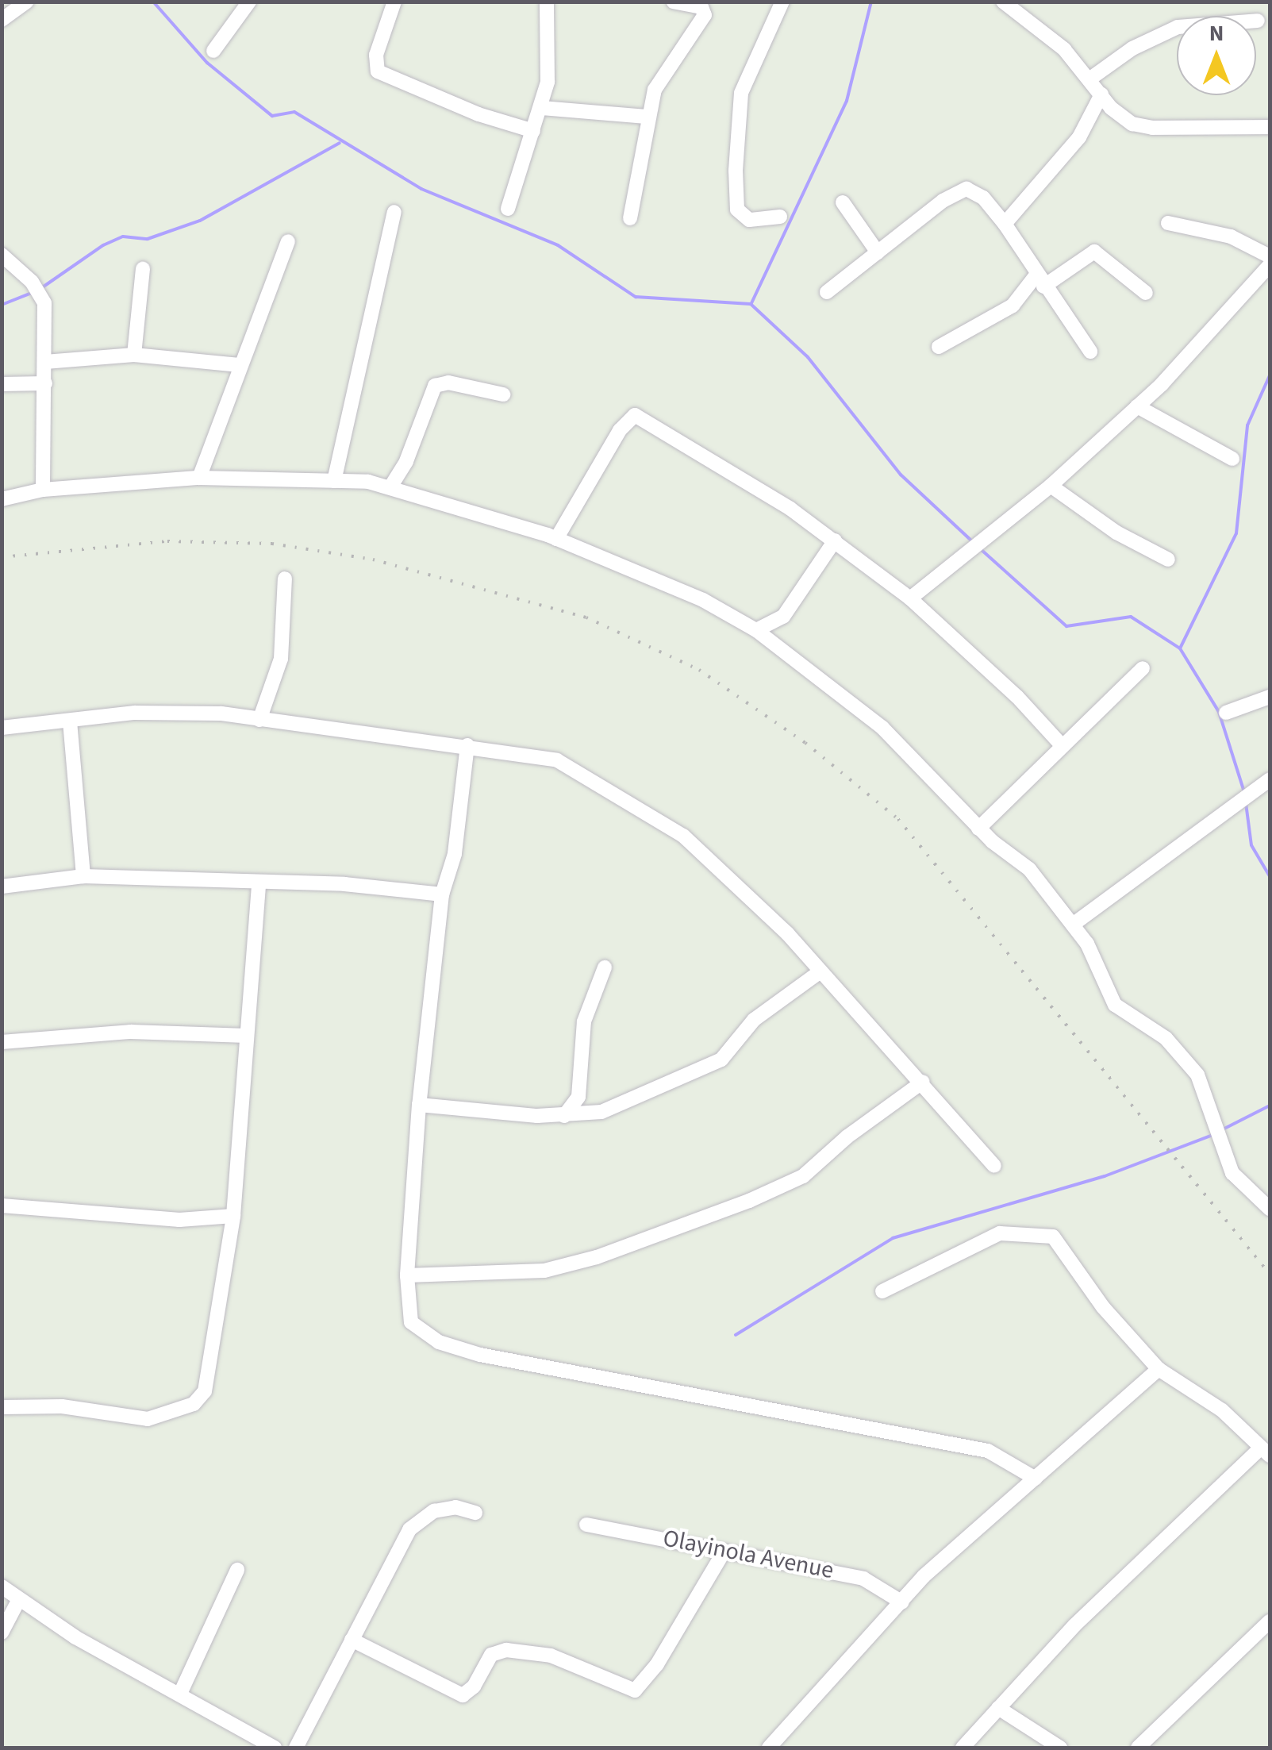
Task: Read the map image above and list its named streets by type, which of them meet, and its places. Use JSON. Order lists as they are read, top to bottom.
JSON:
{
  "streets": {
    "street": ["Olayinola Avenue"]
  },
  "north": "top"
}
